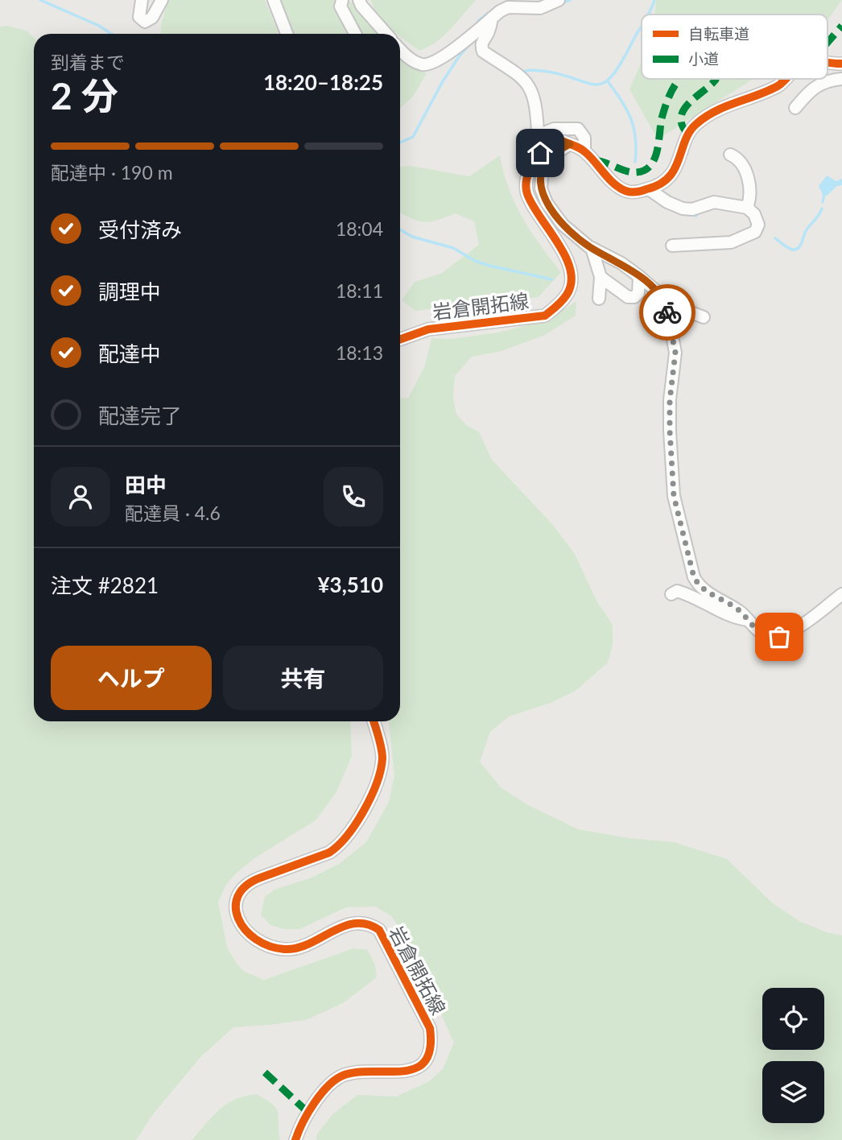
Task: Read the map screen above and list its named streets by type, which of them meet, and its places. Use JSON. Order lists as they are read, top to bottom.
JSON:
{
  "streets": {
    "street": ["岩倉開拓線"]
  },
  "legend": ["自転車道", "小道"],
  "page": {
    "heading": ["2 分", "到着まで", "18:20–18:25"],
    "panel": [
      "田中",
      "配達員 · 4.6",
      "注文 #2821",
      "¥3,510"
    ],
    "bar": "配達中 · 190 m",
    "list": [
      ["受付済み", "18:04"],
      ["調理中", "18:11"],
      ["配達中", "18:13"],
      "配達完了"
    ],
    "buttons": ["ヘルプ", "共有"]
  }
}
